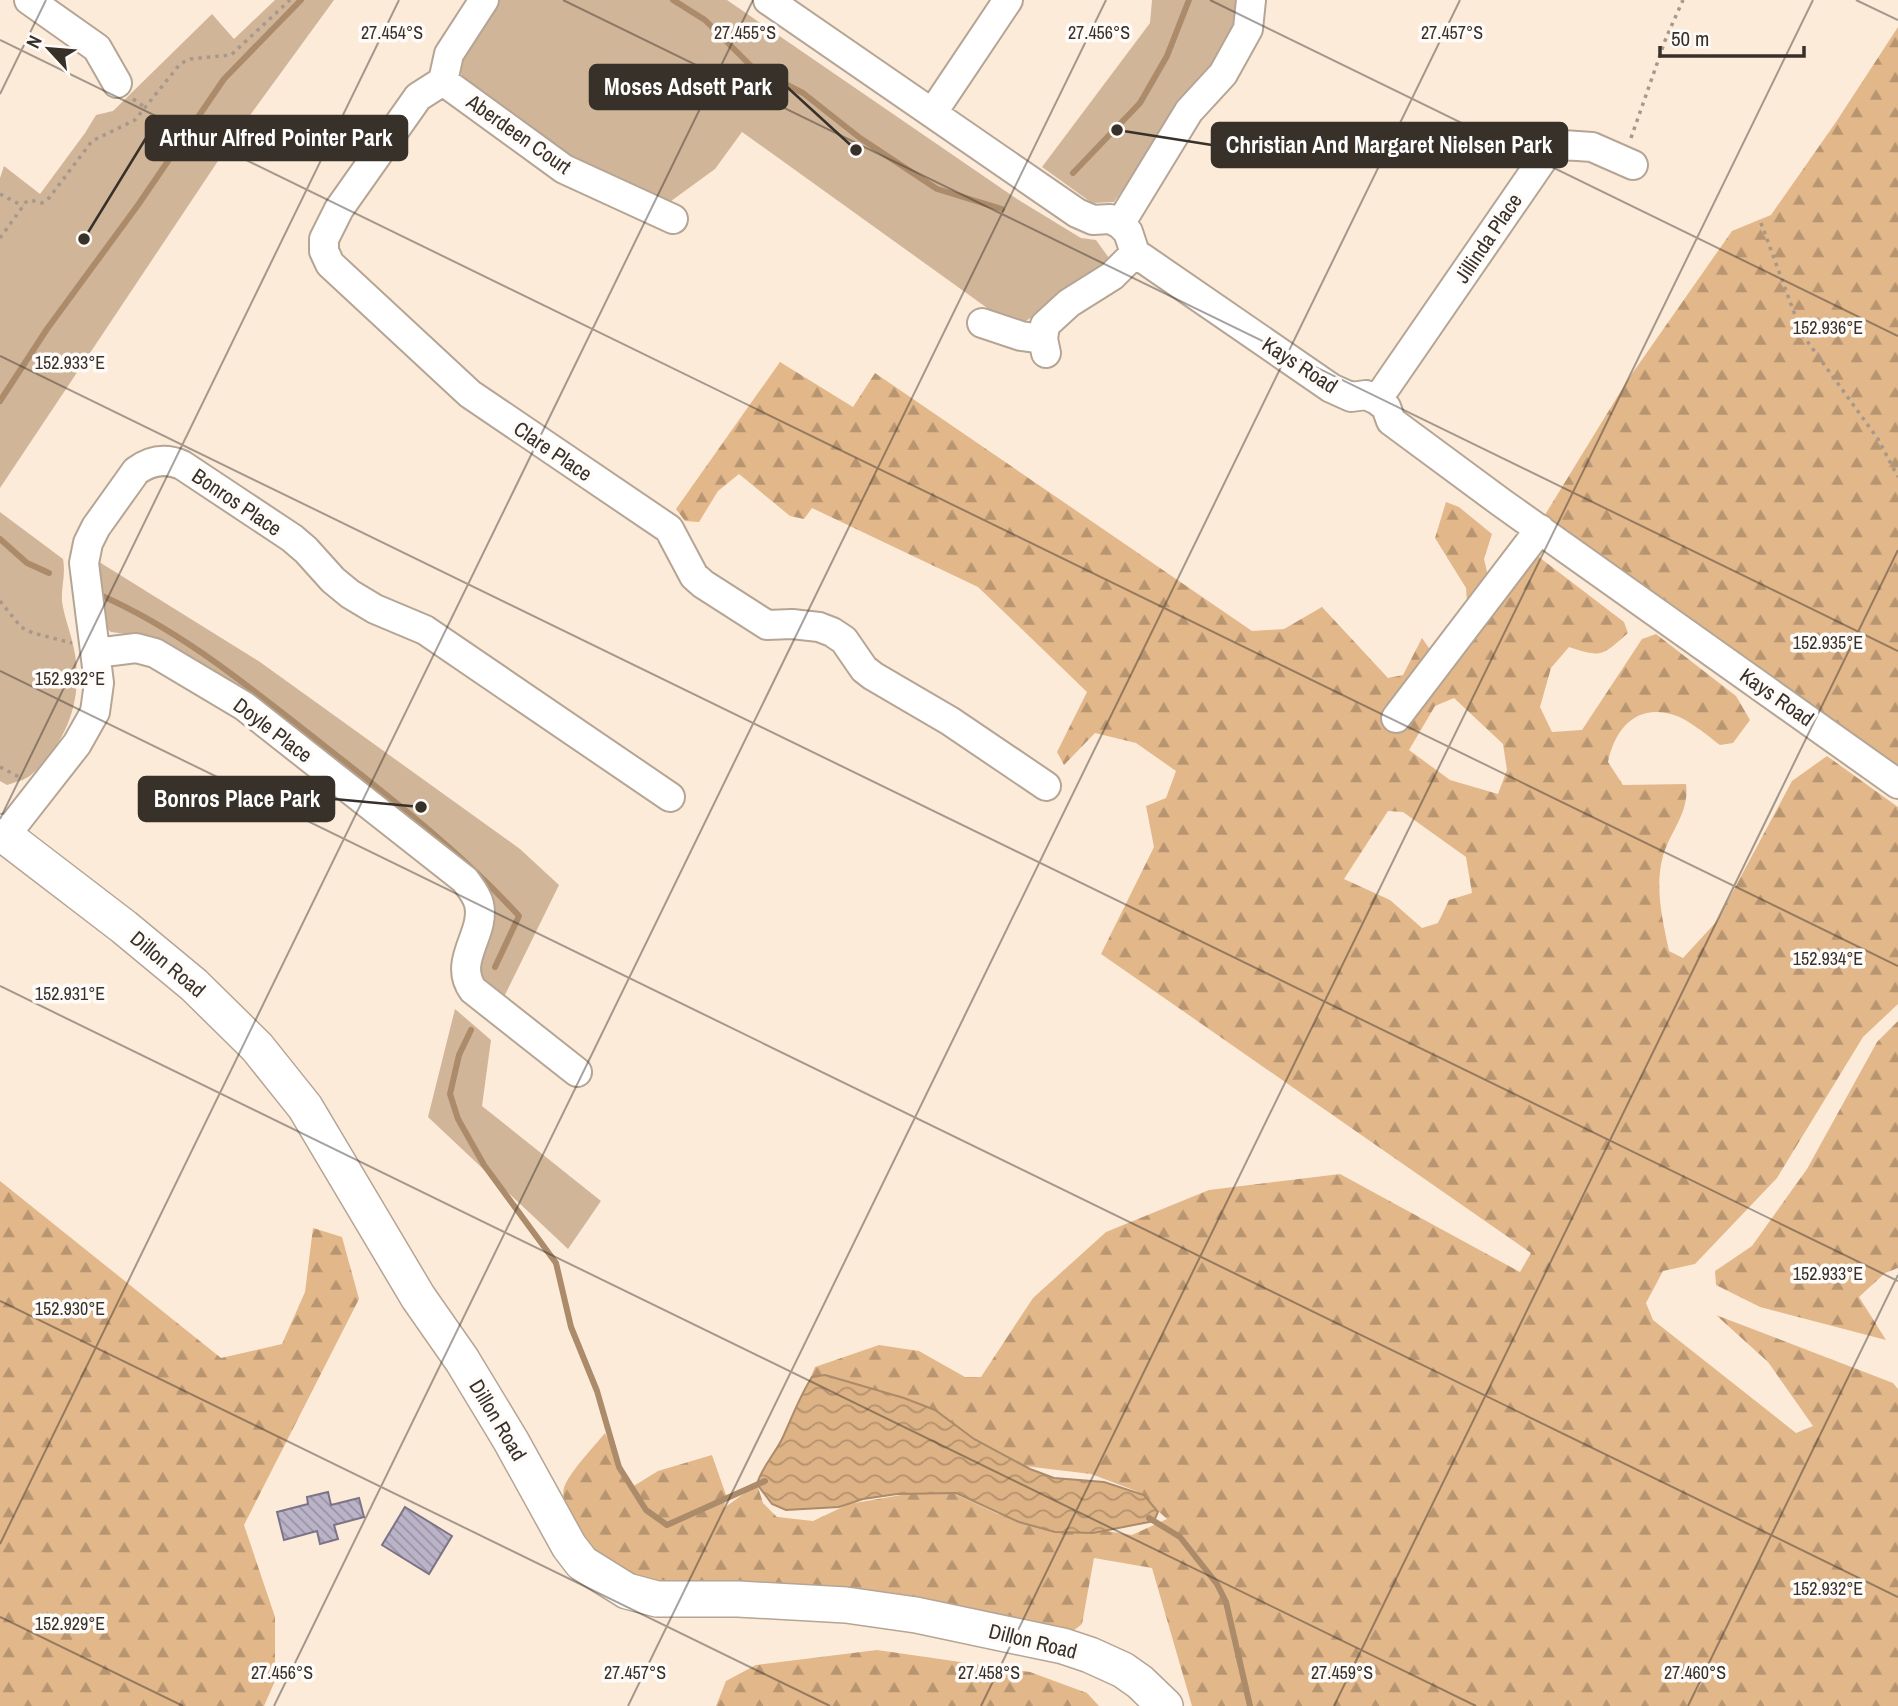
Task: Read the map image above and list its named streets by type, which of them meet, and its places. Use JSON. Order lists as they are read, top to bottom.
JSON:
{
  "streets": {
    "main road": ["Dillon Road"],
    "street": [
      "Aberdeen Court",
      "Jillinda Place",
      "Kays Road",
      "Clare Place",
      "Bonros Place",
      "Doyle Place"
    ]
  },
  "crossings": [
    ["Aberdeen Court", "Clare Place"],
    ["Jillinda Place", "Kays Road"],
    ["Bonros Place", "Doyle Place"],
    ["Bonros Place", "Dillon Road"]
  ],
  "places": [
    "Christian And Margaret Nielsen Park",
    "Moses Adsett Park",
    "Arthur Alfred Pointer Park",
    "Bonros Place Park"
  ],
  "scale_bar": "50 m",
  "north": "top left",
  "coordinates": [
    "27.454°S",
    "27.455°S",
    "27.456°S",
    "27.457°S",
    "152.936°E",
    "152.933°E",
    "152.935°E",
    "152.932°E",
    "152.934°E",
    "152.931°E",
    "152.930°E",
    "152.929°E",
    "27.458°S",
    "27.459°S",
    "27.460°S"
  ]
}
